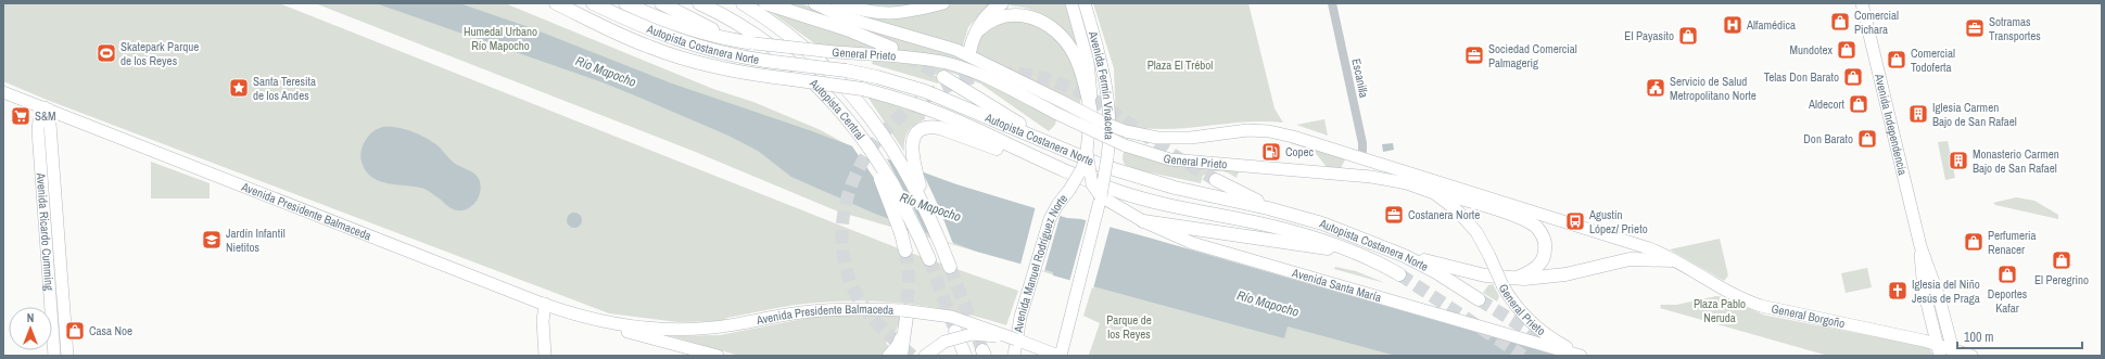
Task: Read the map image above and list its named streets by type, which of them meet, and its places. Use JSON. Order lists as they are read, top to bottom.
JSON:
{
  "streets": {
    "highway": ["Autopista Costanera Norte", "Autopista Central"],
    "main road": [
      "General Prieto",
      "Avenida Fermín Vivaceta",
      "Avenida Independencia",
      "Avenida Presidente Balmaceda",
      "Avenida Ricardo Cumming",
      "Avenida Manuel Rodríguez Norte",
      "Avenida Santa María",
      "General Borgoño"
    ],
    "street": ["Escanilla"]
  },
  "crossings": [
    ["General Prieto", "Escanilla"],
    ["General Prieto", "Avenida Santa María"],
    ["General Prieto", "General Borgoño"],
    ["Avenida Fermín Vivaceta", "Avenida Manuel Rodríguez Norte"],
    ["Avenida Fermín Vivaceta", "Avenida Santa María"],
    ["Avenida Independencia", "General Borgoño"],
    ["Avenida Presidente Balmaceda", "Avenida Ricardo Cumming"]
  ],
  "water": ["Río Mapocho"],
  "parks": [
    "Humedal Urbano Río Mapocho",
    "Plaza El Trébol",
    "Plaza Pablo Neruda",
    "Parque de los Reyes"
  ],
  "places": {
    "shop": [
      "Comercial Pichara",
      "El Payasito",
      "Mundotex",
      "Comercial Todoferta",
      "Telas Don Barato",
      "Aldecort",
      "Don Barato",
      "Perfumeria Renacer",
      "El Peregrino",
      "Deportes Kafar",
      "Casa Noe"
    ],
    "hospital": ["Alfamédica"],
    "office": ["Sotramas Transportes", "Sociedad Comercial Palmagerig", "Costanera Norte"],
    "sports": ["Skatepark Parque de los Reyes"],
    "place": ["Santa Teresita de los Andes"],
    "public building": ["Servicio de Salud Metropolitano Norte"],
    "building": ["Iglesia Carmen Bajo de San Rafael", "Monasterio Carmen Bajo de San Rafael"],
    "supermarket": ["S&M"],
    "fuel station": ["Copec"],
    "bus stop": ["Agustín López/ Prieto"],
    "school or university": ["Jardín Infantil Nietitos"],
    "church": ["Iglesia del Niño Jesús de Praga"]
  },
  "scale_bar": "100 m",
  "north": "top"
}
